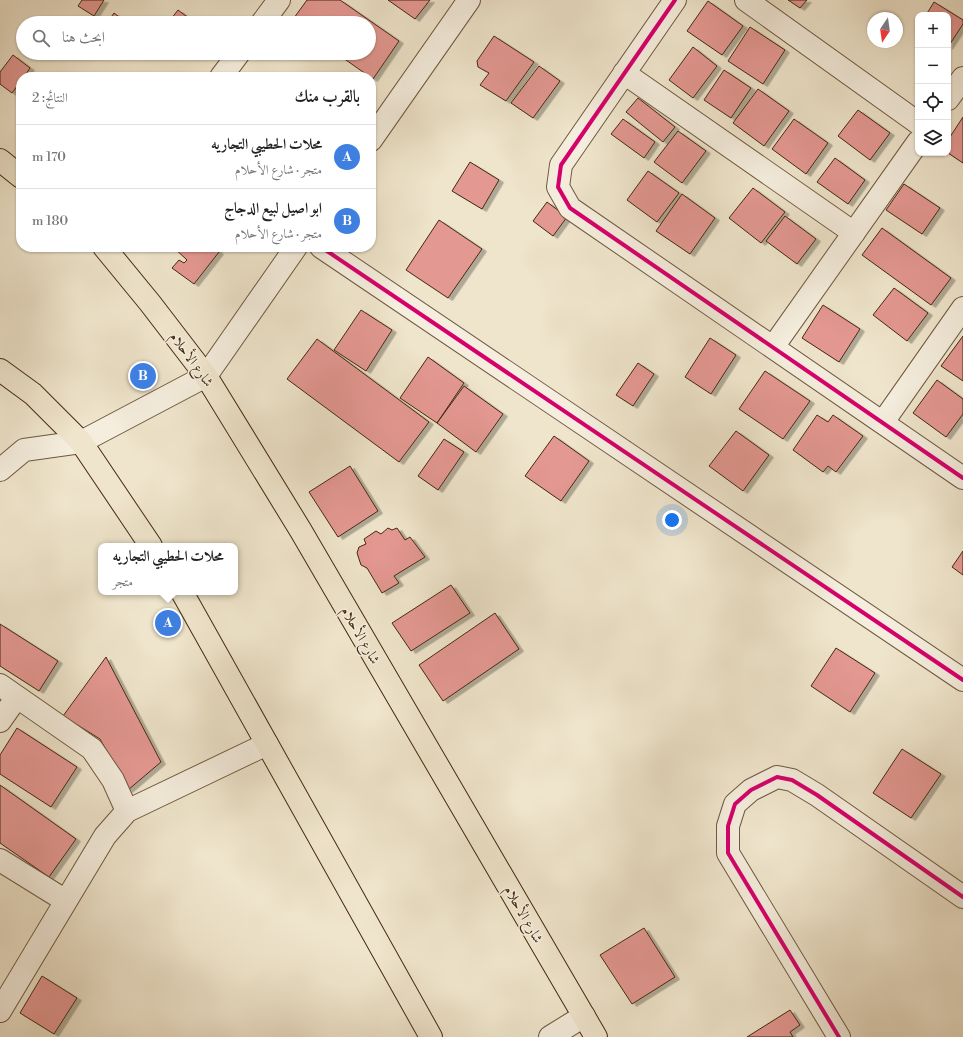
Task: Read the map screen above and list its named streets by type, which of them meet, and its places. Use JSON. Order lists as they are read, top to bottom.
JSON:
{
  "streets": {
    "main road": ["شارع الأحلام"]
  },
  "north": "bottom",
  "page": {
    "map_buttons": ["+", "−"],
    "search": "ابحث هنا",
    "heading": ["بالقرب منك", "النتائج: 2"],
    "list": [
      {
        "mark": "A",
        "name": "محلات الحطيبي التجاريه",
        "note": "متجر · شارع الأحلام",
        "value": "170 m"
      },
      {
        "mark": "B",
        "name": "ابو اصيل لبيع الدجاج",
        "note": "متجر · شارع الأحلام",
        "value": "180 m"
      }
    ],
    "pins": ["B", "A"],
    "popup": ["محلات الحطيبي التجاريه", "متجر"]
  }
}
